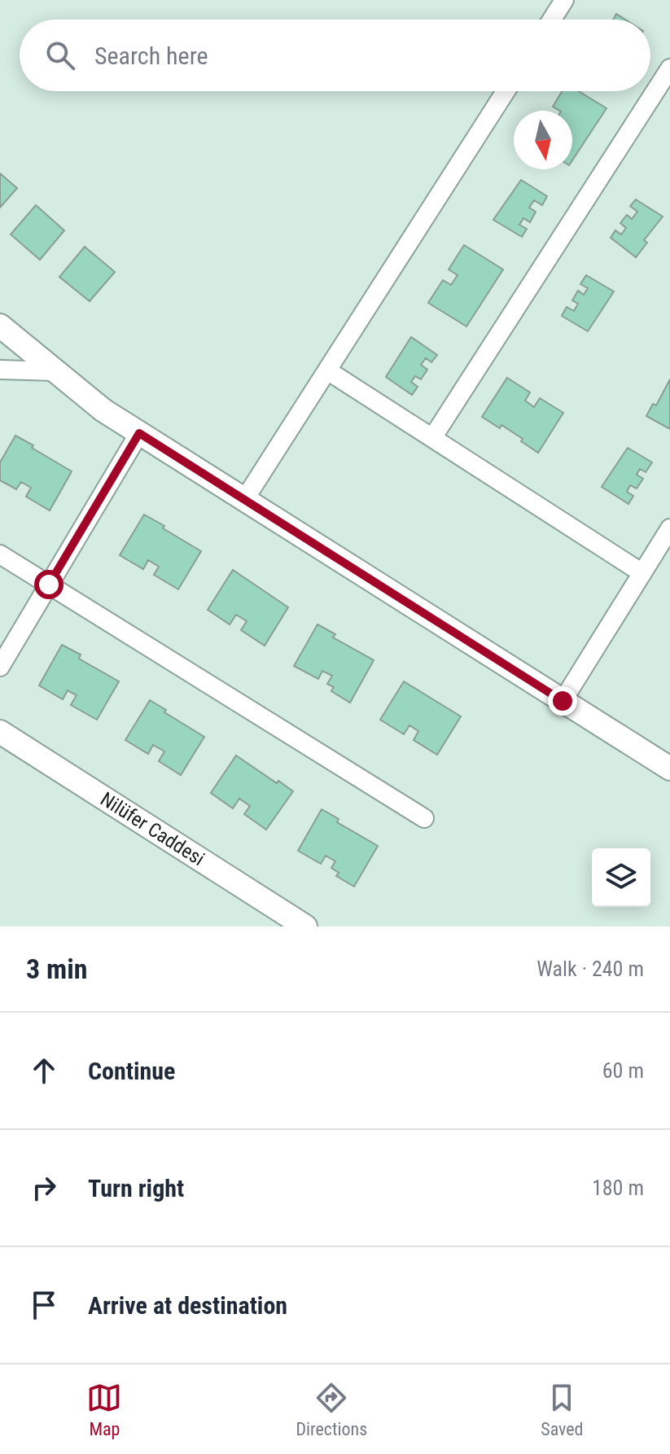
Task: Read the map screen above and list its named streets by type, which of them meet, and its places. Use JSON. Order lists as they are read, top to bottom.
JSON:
{
  "streets": {
    "street": ["Nilüfer Caddesi"]
  },
  "north": "bottom",
  "page": {
    "search": "Search here",
    "heading": ["3 min", "Walk · 240 m"],
    "list": [
      ["Continue", "60 m"],
      ["Turn right", "180 m"],
      "Arrive at destination"
    ],
    "nav": ["Map", "Directions", "Saved"]
  }
}
